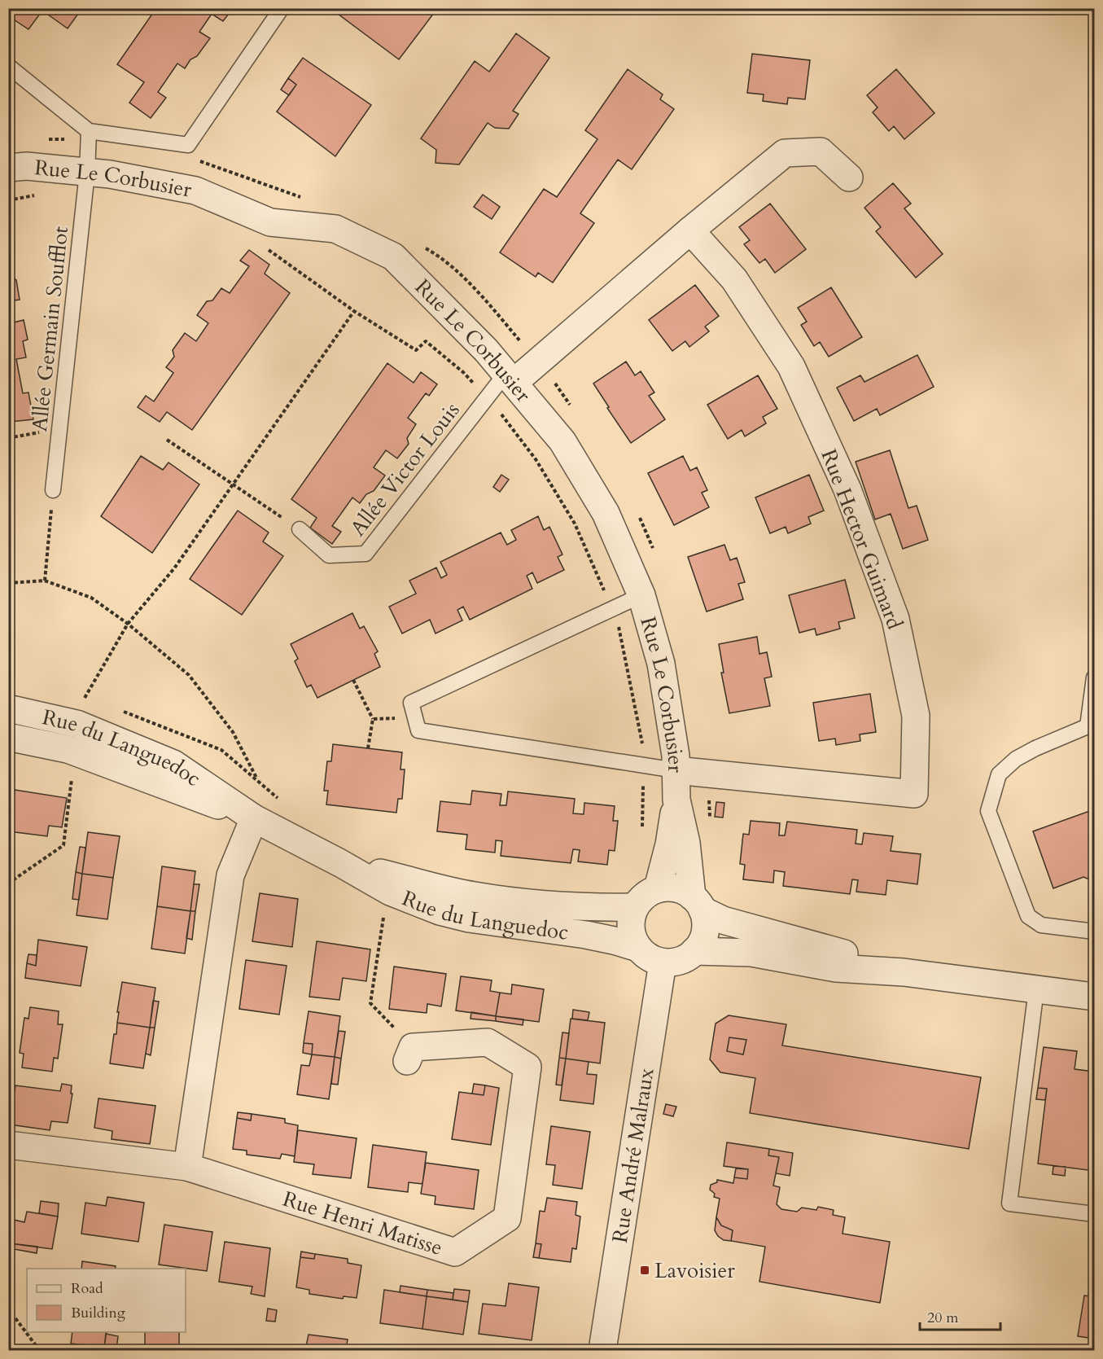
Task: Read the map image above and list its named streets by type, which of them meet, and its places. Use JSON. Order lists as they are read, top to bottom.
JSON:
{
  "streets": {
    "street": [
      "Rue Le Corbusier",
      "Rue Hector Guimard",
      "Rue du Languedoc",
      "Rue André Malraux",
      "Rue Henri Matisse"
    ],
    "lane": ["Allée Germain Soufflot", "Allée Victor Louis"]
  },
  "crossings": [
    ["Rue Le Corbusier", "Allée Germain Soufflot"],
    ["Rue Le Corbusier", "Allée Victor Louis"],
    ["Rue Le Corbusier", "Rue Hector Guimard"],
    ["Rue Le Corbusier", "Rue du Languedoc"],
    ["Rue Le Corbusier", "Rue André Malraux"],
    ["Rue du Languedoc", "Rue André Malraux"]
  ],
  "places": {
    "transit": ["Lavoisier"]
  },
  "legend": ["Road", "Building"],
  "scale_bar": "20 m"
}
